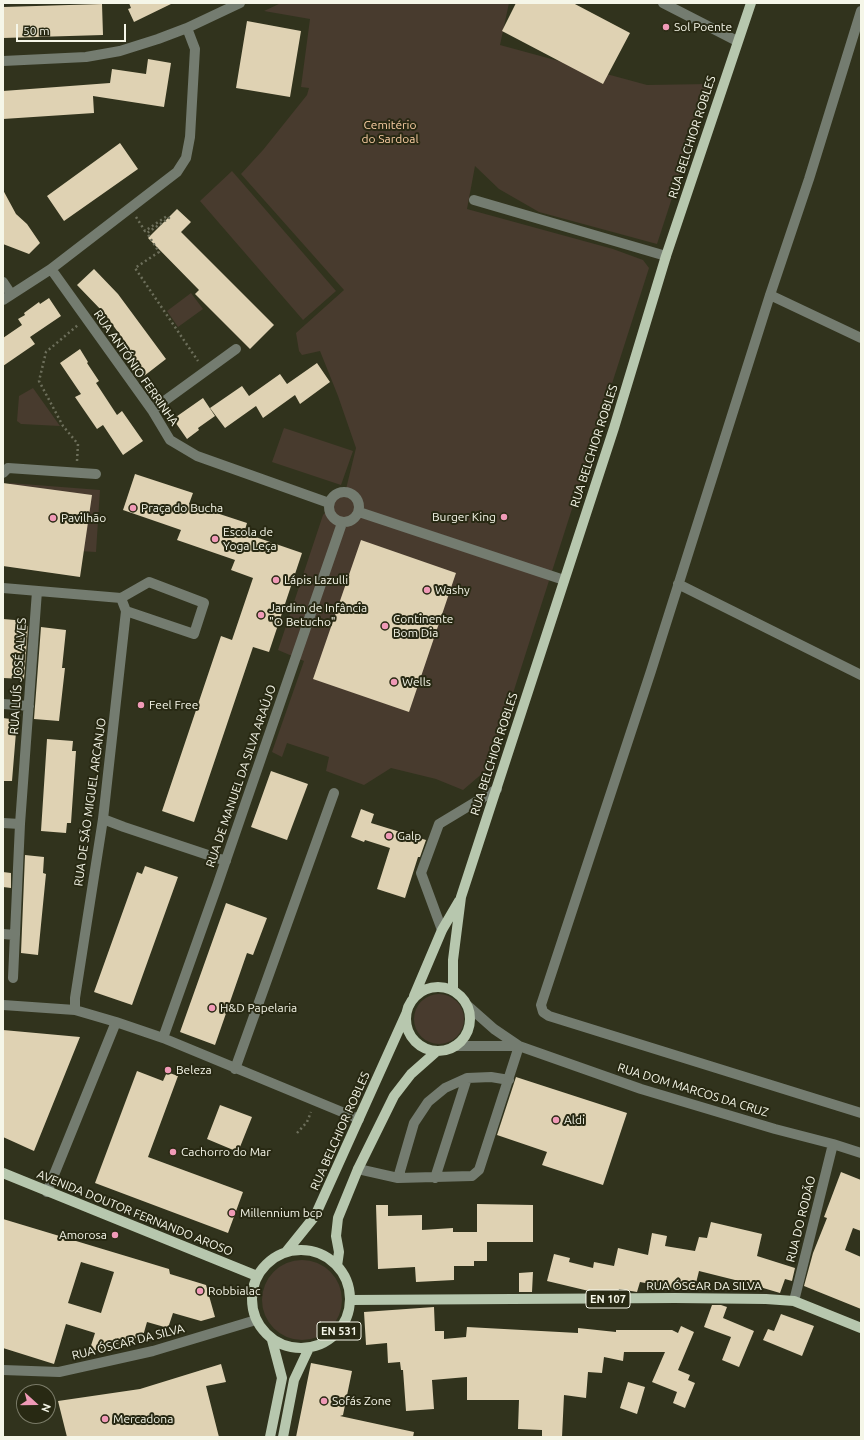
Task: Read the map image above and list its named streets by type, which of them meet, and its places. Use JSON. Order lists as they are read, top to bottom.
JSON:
{
  "streets": {
    "main road": [
      "RUA BELCHIOR ROBLES",
      "AVENIDA DOUTOR FERNANDO AROSO",
      "RUA ÓSCAR DA SILVA",
      "EN 107",
      "EN 531"
    ],
    "street": [
      "RUA ANTÓNIO FERRINHA",
      "RUA LUÍS JOSÉ ALVES",
      "RUA DE MANUEL DA SILVA ARAÚJO",
      "RUA DE SÃO MIGUEL ARCANJO",
      "RUA DOM MARCOS DA CRUZ",
      "RUA DO RODÃO"
    ]
  },
  "crossings": [
    ["RUA BELCHIOR ROBLES", "RUA DOM MARCOS DA CRUZ"],
    ["RUA BELCHIOR ROBLES", "AVENIDA DOUTOR FERNANDO AROSO"],
    ["RUA BELCHIOR ROBLES", "RUA ÓSCAR DA SILVA"],
    ["RUA BELCHIOR ROBLES", "EN 531"],
    ["RUA ANTÓNIO FERRINHA", "RUA DE MANUEL DA SILVA ARAÚJO"],
    ["RUA DOM MARCOS DA CRUZ", "RUA DO RODÃO"],
    ["AVENIDA DOUTOR FERNANDO AROSO", "RUA ÓSCAR DA SILVA"],
    ["AVENIDA DOUTOR FERNANDO AROSO", "EN 531"],
    ["RUA DO RODÃO", "RUA ÓSCAR DA SILVA"],
    ["RUA ÓSCAR DA SILVA", "EN 531"]
  ],
  "parks": ["Cemitério do Sardoal"],
  "places": [
    "Sol Poente",
    "Praça do Bucha",
    "Burger King",
    "Pavilhão",
    "Escola de Yoga Leça",
    "Lápis Lazulli",
    "Washy",
    "Jardim de Infância \"O Betucho\"",
    "Continente Bom Dia",
    "Wells",
    "Feel Free",
    "Galp",
    "H&D Papelaria",
    "Beleza",
    "Aldi",
    "Cachorro do Mar",
    "Millennium bcp",
    "Amorosa",
    "Robbialac",
    "Sofás Zone",
    "Mercadona"
  ],
  "scale_bar": "50 m",
  "north": "right"
}
